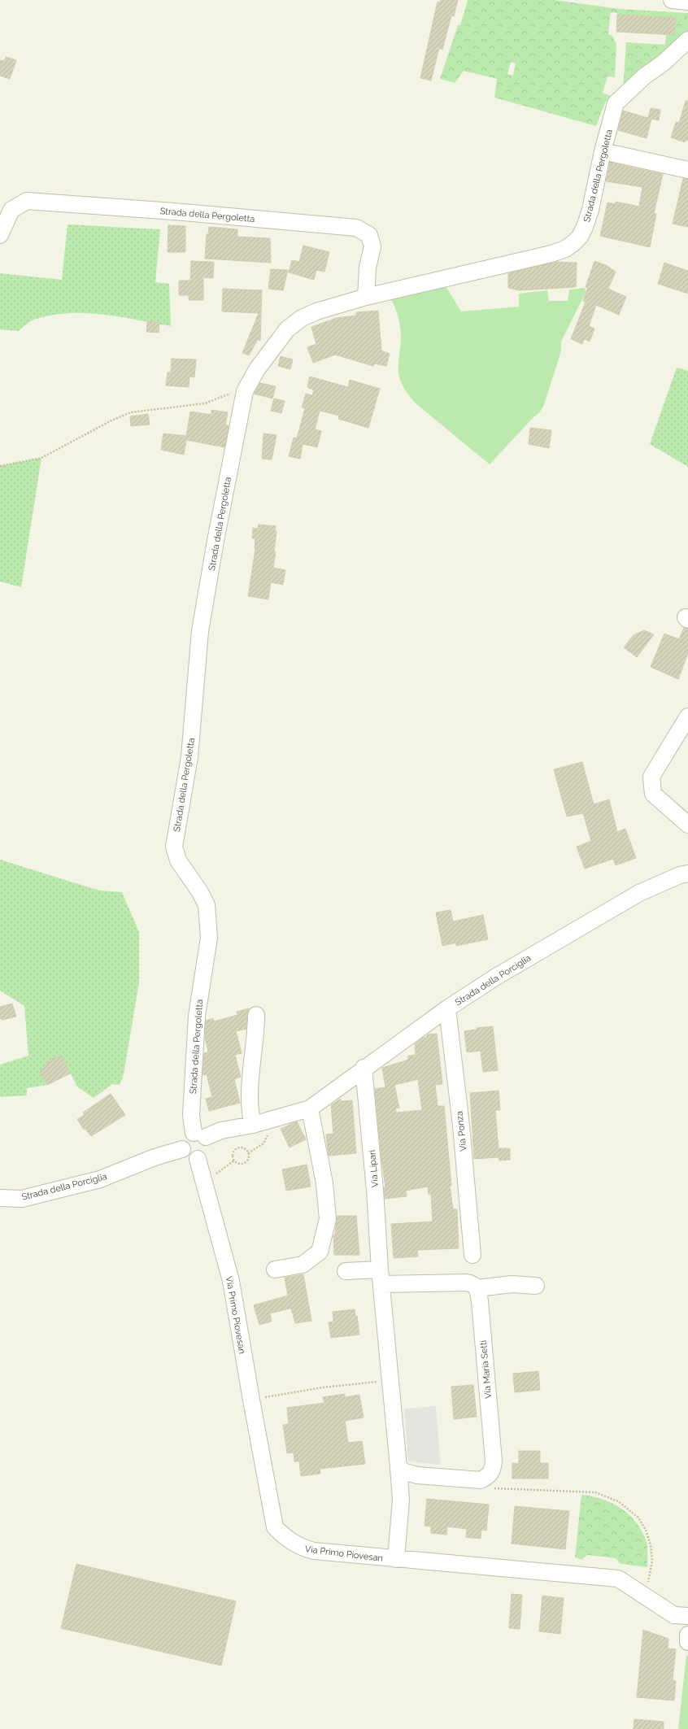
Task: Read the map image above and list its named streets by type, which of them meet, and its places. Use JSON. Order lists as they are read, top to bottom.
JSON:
{
  "streets": {
    "street": [
      "Strada della Pergoletta",
      "Strada della Porciglia",
      "Via Ponza",
      "Via Lipari",
      "Via Primo Piovesan",
      "Via Maria Setti"
    ]
  },
  "crossings": [
    ["Strada della Pergoletta", "Strada della Porciglia"],
    ["Strada della Pergoletta", "Via Primo Piovesan"],
    ["Strada della Porciglia", "Via Ponza"],
    ["Strada della Porciglia", "Via Lipari"],
    ["Strada della Porciglia", "Via Primo Piovesan"]
  ]
}
